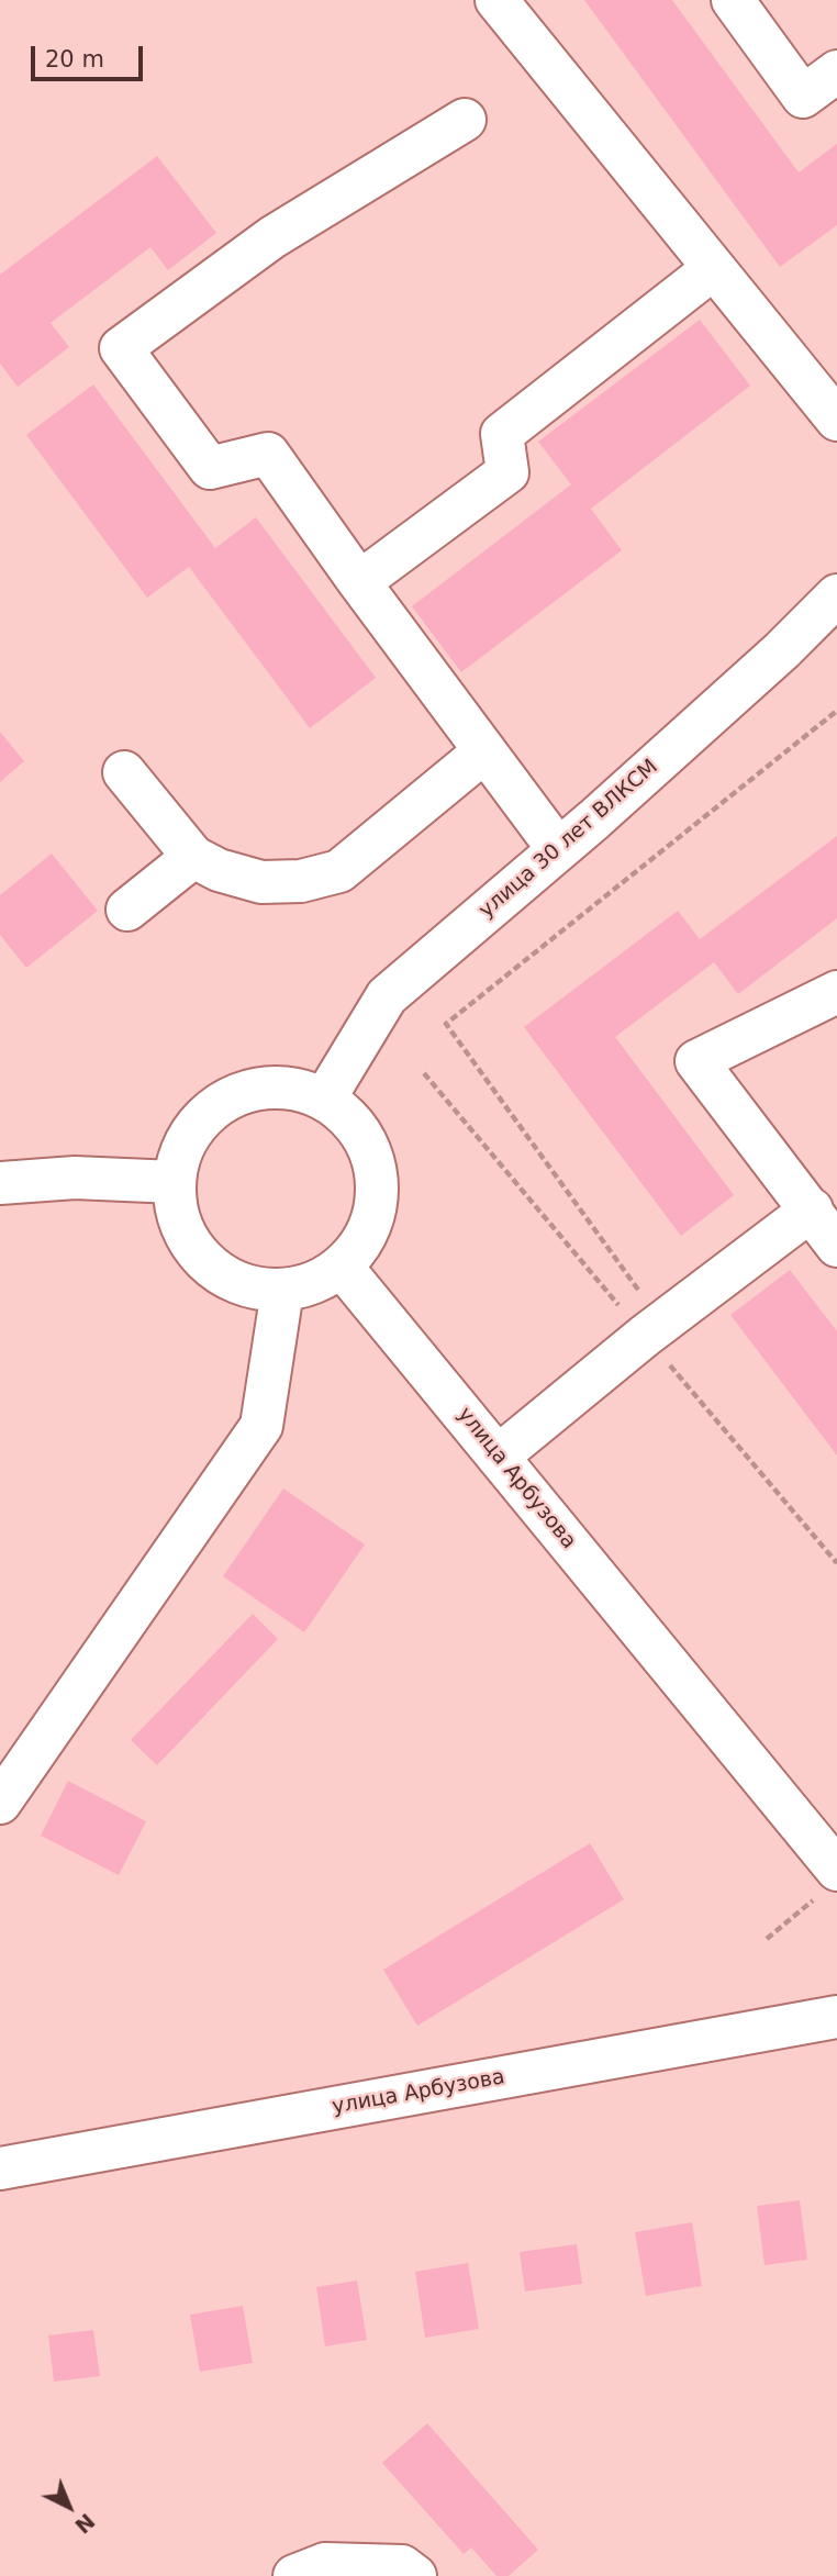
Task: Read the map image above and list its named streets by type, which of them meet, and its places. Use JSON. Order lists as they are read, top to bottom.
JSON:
{
  "streets": {
    "street": ["улица 30 лет ВЛКСМ", "улица Арбузова"]
  },
  "crossings": [
    ["улица 30 лет ВЛКСМ", "улица Арбузова"]
  ],
  "scale_bar": "20 m",
  "north": "bottom right"
}
